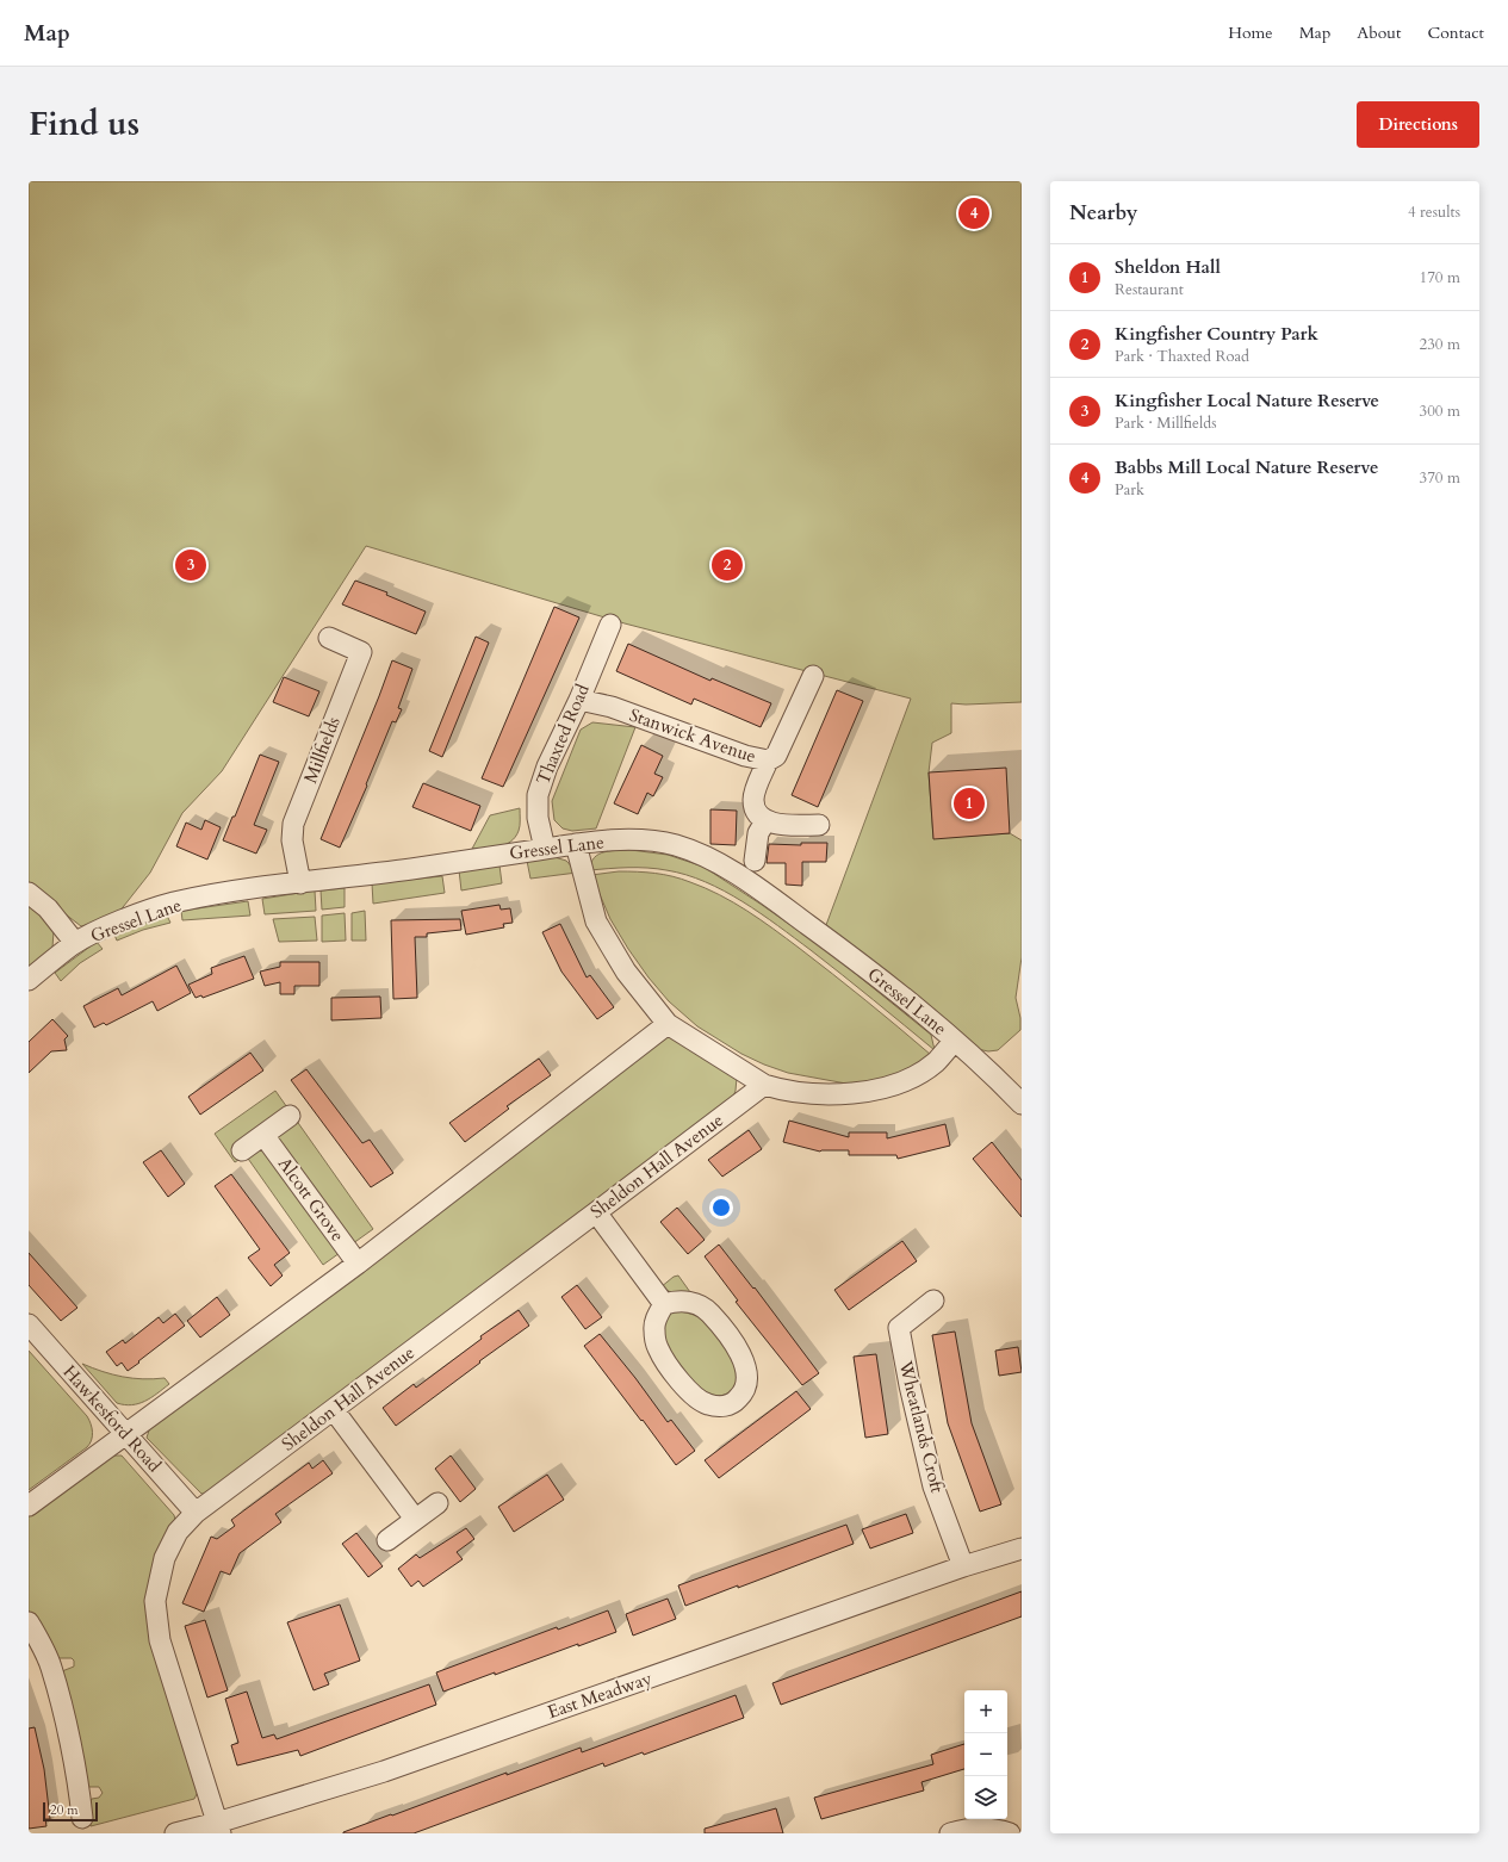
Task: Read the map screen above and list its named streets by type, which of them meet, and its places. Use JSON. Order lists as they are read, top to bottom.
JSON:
{
  "streets": {
    "street": [
      "Thaxted Road",
      "Stanwick Avenue",
      "Millfields",
      "Gressel Lane",
      "Sheldon Hall Avenue",
      "Alcott Grove",
      "Hawkesford Road",
      "Wheatlands Croft",
      "East Meadway"
    ]
  },
  "crossings": [
    ["Thaxted Road", "Stanwick Avenue"],
    ["Thaxted Road", "Gressel Lane"],
    ["Millfields", "Gressel Lane"],
    ["Sheldon Hall Avenue", "Hawkesford Road"],
    ["Sheldon Hall Avenue", "East Meadway"],
    ["Wheatlands Croft", "East Meadway"]
  ],
  "scale_bar": "20 m",
  "page": {
    "header": "Map",
    "nav": [
      "Home",
      "Map",
      "About",
      "Contact"
    ],
    "title": "Find us",
    "buttons": "Directions",
    "heading": ["Nearby", "4 results"],
    "pins": [
      "4",
      "2",
      "3",
      "1"
    ],
    "list": [
      {
        "mark": "1",
        "name": "Sheldon Hall",
        "note": "Restaurant",
        "value": "170 m"
      },
      {
        "mark": "2",
        "name": "Kingfisher Country Park",
        "note": "Park · Thaxted Road",
        "value": "230 m"
      },
      {
        "mark": "3",
        "name": "Kingfisher Local Nature Reserve",
        "note": "Park · Millfields",
        "value": "300 m"
      },
      {
        "mark": "4",
        "name": "Babbs Mill Local Nature Reserve",
        "note": "Park",
        "value": "370 m"
      }
    ],
    "map_buttons": ["+", "−"],
    "scale": "20 m"
  }
}
